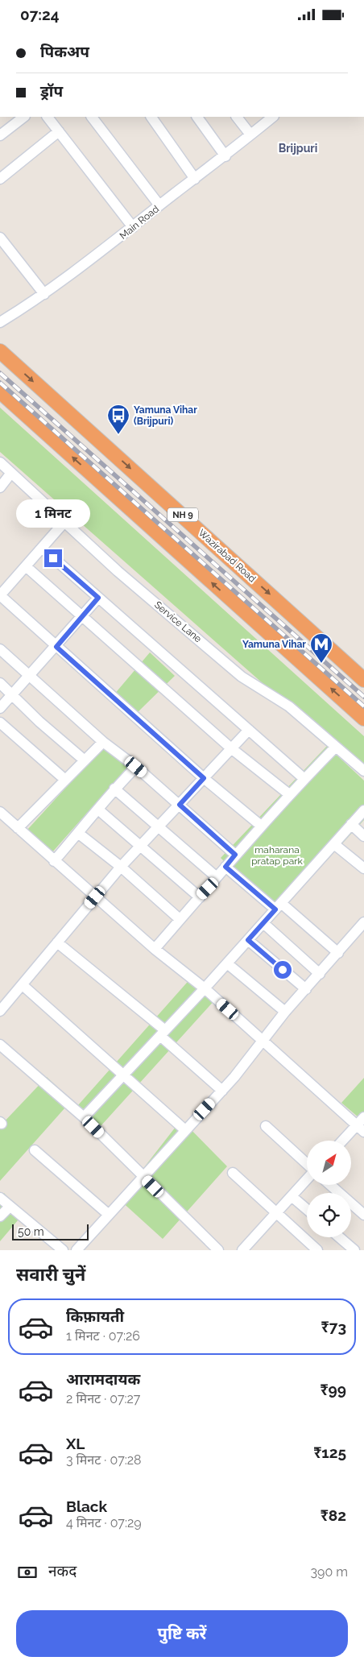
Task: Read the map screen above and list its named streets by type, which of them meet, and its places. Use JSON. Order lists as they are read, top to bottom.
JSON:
{
  "streets": {
    "highway": ["NH 9", "Wazirabad Road"],
    "street": ["Main Road", "Service Lane"]
  },
  "districts": ["Brijpuri"],
  "parks": ["maharana pratap park"],
  "places": {
    "bus stop": ["Yamuna Vihar (Brijpuri)"],
    "metro station": ["Yamuna Vihar"]
  },
  "scale_bar": "50 m",
  "north": "top right",
  "page": {
    "status": "07:24",
    "banner": ["पिकअप", "ड्रॉप"],
    "bubble": "1 मिनट",
    "scale": "50 m",
    "heading": "सवारी चुनें",
    "list": [
      {
        "name": "किफ़ायती",
        "note": "1 मिनट · 07:26",
        "value": "₹73"
      },
      {
        "name": "आरामदायक",
        "note": "2 मिनट · 07:27",
        "value": "₹99"
      },
      {
        "name": "XL",
        "note": "3 मिनट · 07:28",
        "value": "₹125"
      },
      {
        "name": "Black",
        "note": "4 मिनट · 07:29",
        "value": "₹82"
      }
    ],
    "pay": ["नकद", "390 m"],
    "buttons": "पुष्टि करें"
  }
}
